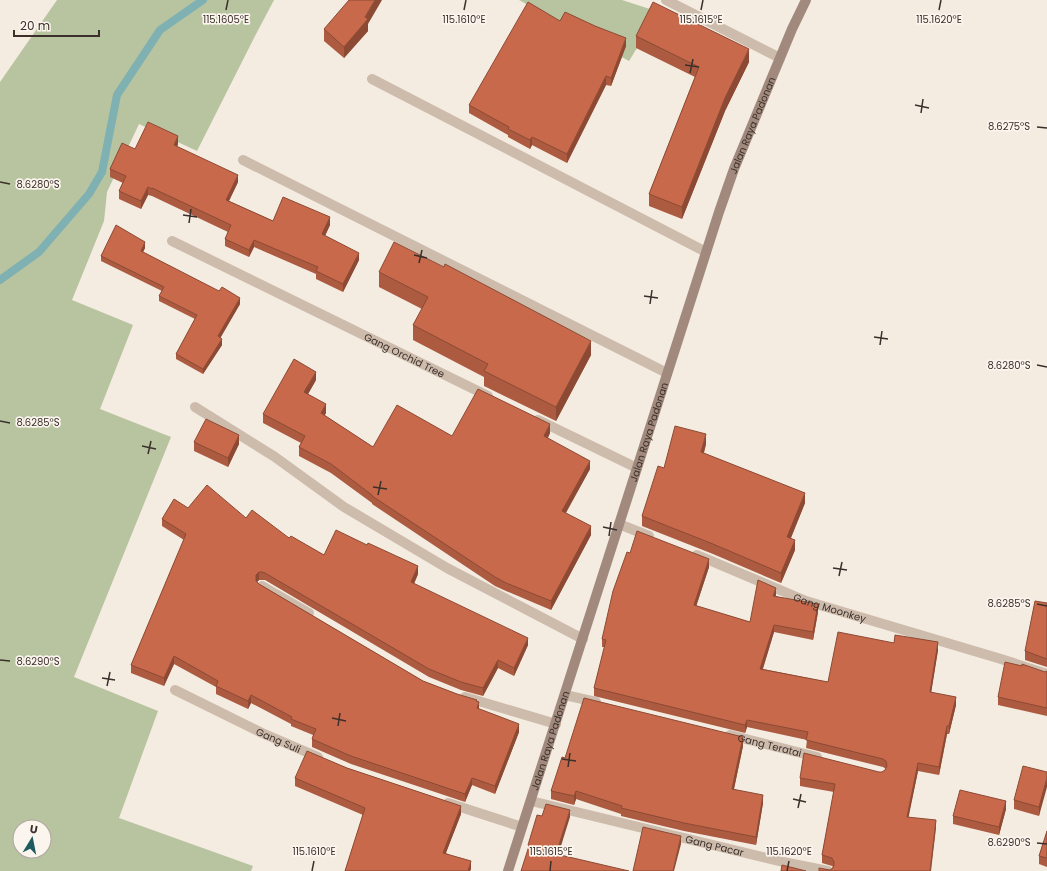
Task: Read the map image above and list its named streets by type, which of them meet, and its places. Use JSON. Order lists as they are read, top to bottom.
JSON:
{
  "streets": {
    "main road": ["Jalan Raya Padonan"],
    "street": [
      "Gang Orchid Tree",
      "Gang Moonkey",
      "Gang Suli",
      "Gang Teratai",
      "Gang Pacar"
    ]
  },
  "crossings": [
    ["Jalan Raya Padonan", "Gang Pacar"]
  ],
  "scale_bar": "20 m",
  "north": "top",
  "coordinates": [
    "115.1605°E",
    "115.1610°E",
    "115.1620°E",
    "115.1615°E",
    "8.6275°S",
    "8.6280°S",
    "8.6285°S",
    "8.6290°S"
  ]
}
